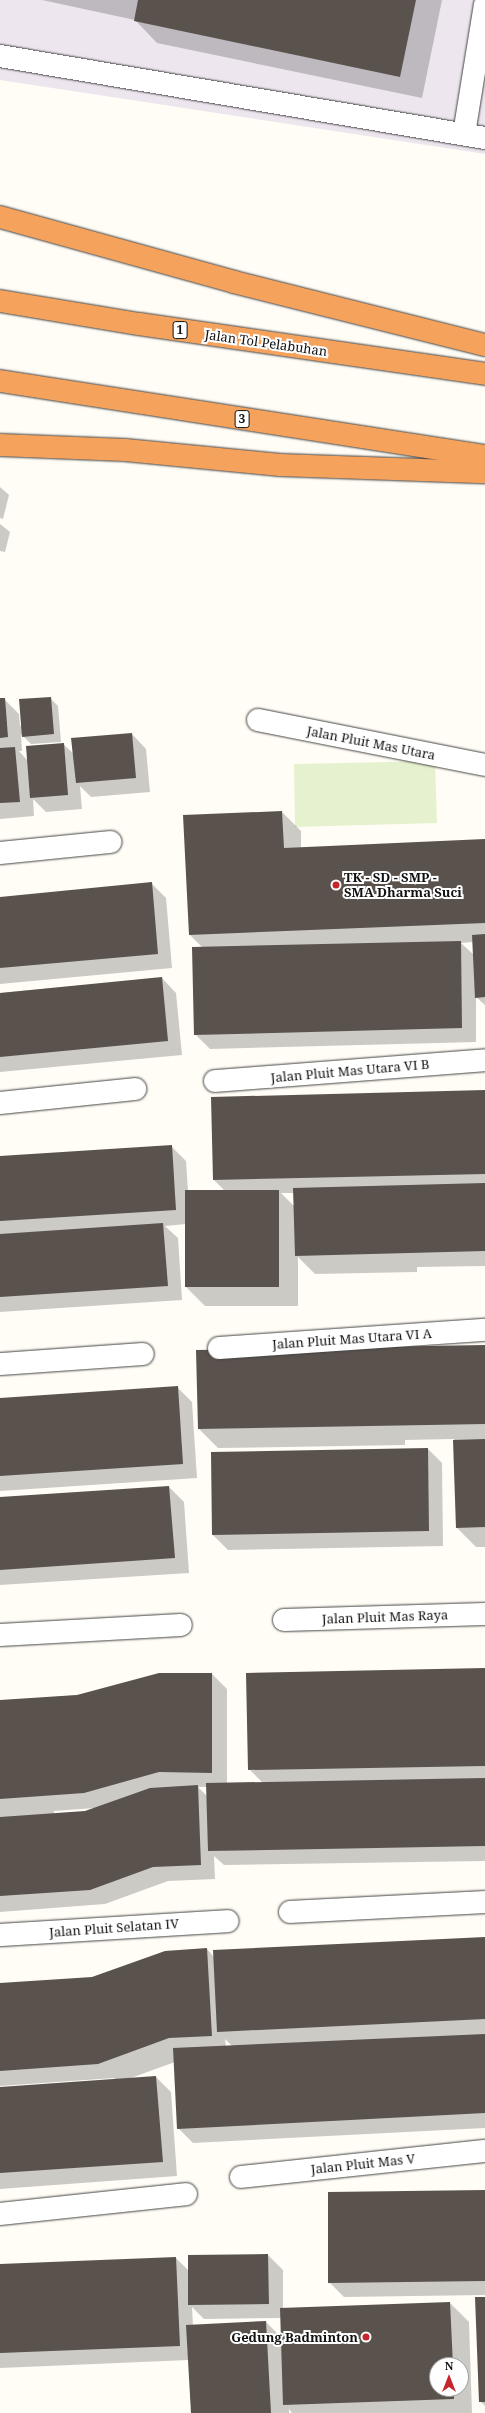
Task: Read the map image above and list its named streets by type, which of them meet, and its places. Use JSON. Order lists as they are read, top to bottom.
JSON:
{
  "streets": {
    "highway": ["1", "Jalan Tol Pelabuhan", "3"],
    "street": [
      "Jalan Pluit Mas Utara",
      "Jalan Pluit Mas Utara VI B",
      "Jalan Pluit Mas Utara VI A",
      "Jalan Pluit Mas Raya",
      "Jalan Pluit Selatan IV",
      "Jalan Pluit Mas V"
    ]
  },
  "places": ["TK - SD - SMP - SMA Dharma Suci", "Gedung Badminton"],
  "north": "top"
}
